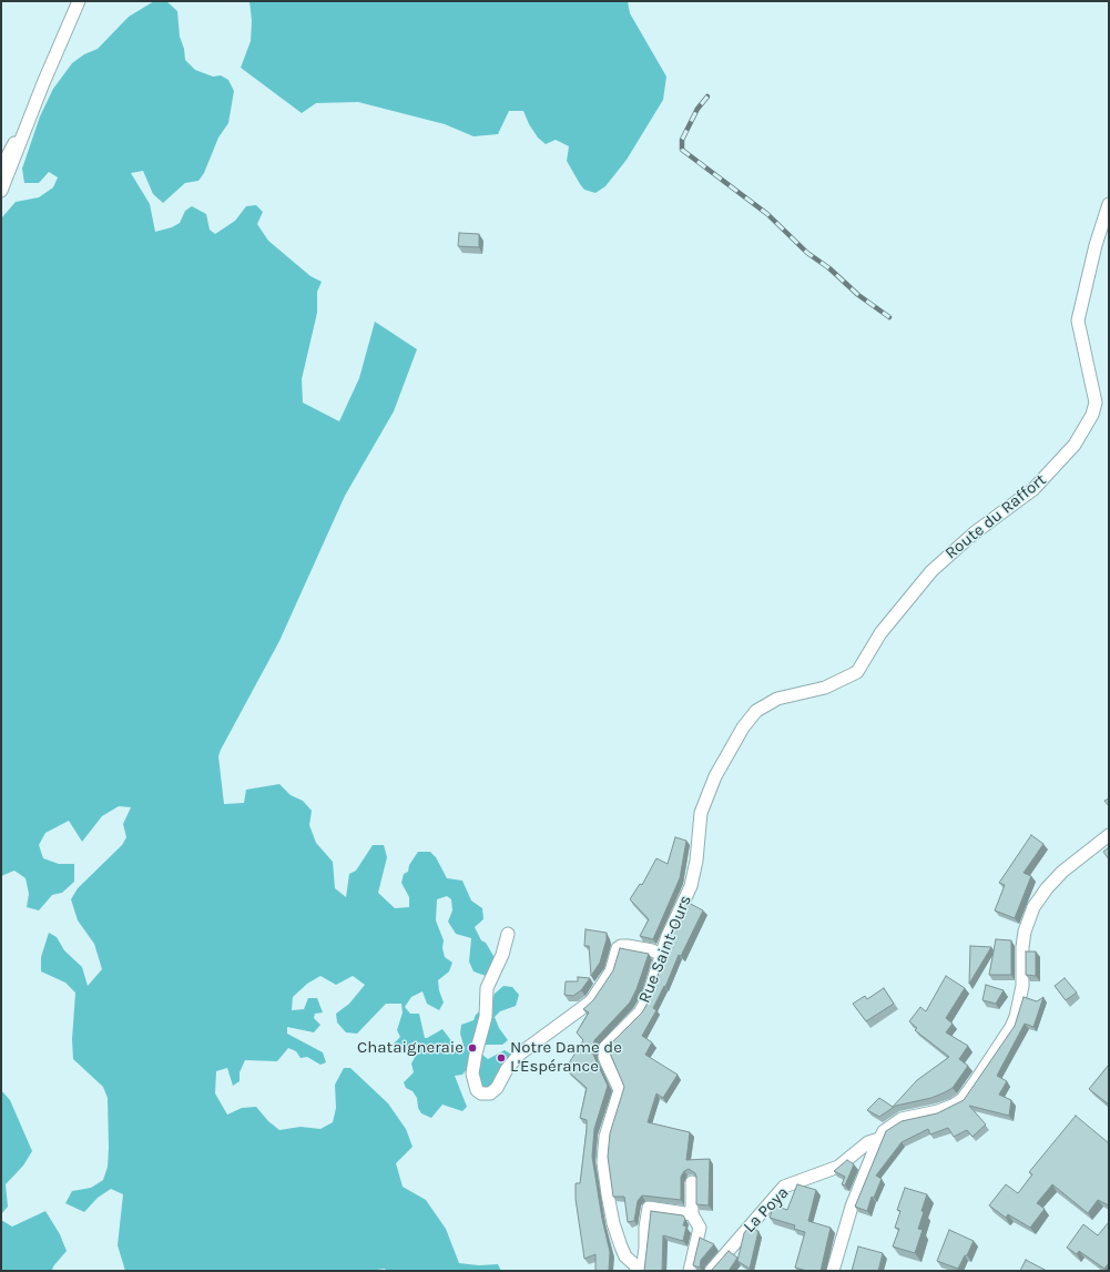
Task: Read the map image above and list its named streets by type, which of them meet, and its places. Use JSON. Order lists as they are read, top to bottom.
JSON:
{
  "streets": {
    "street": ["Route du Raffort", "Rue Saint-Ours", "La Poya"]
  },
  "crossings": [
    ["Route du Raffort", "Rue Saint-Ours"]
  ],
  "places": ["Chataigneraie", "Notre Dame de L'Espérance"]
}
